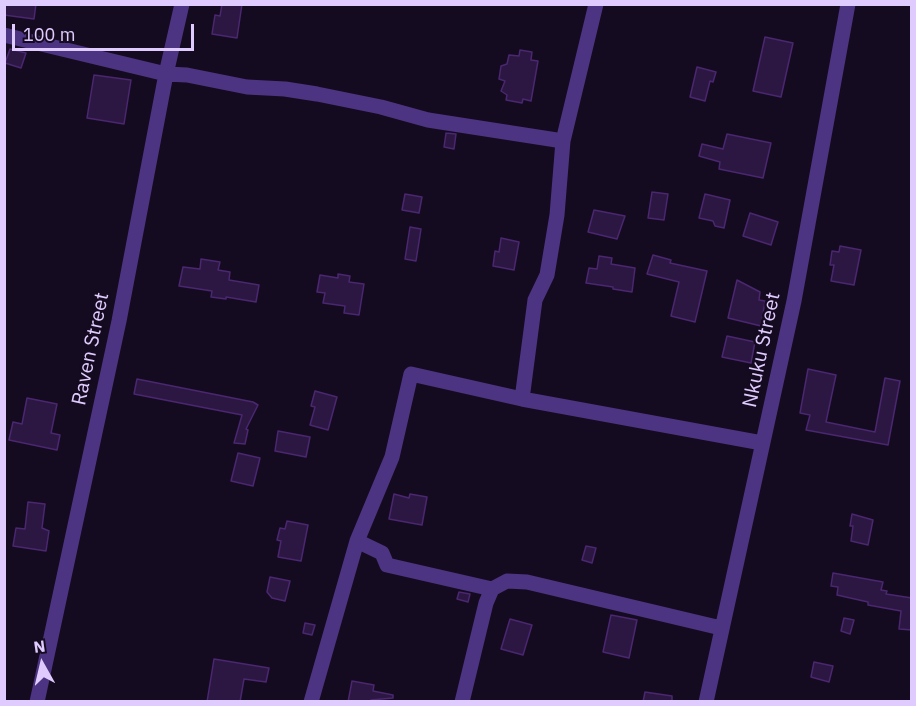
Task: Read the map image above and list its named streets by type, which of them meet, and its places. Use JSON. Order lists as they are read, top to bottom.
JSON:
{
  "streets": {
    "street": ["Raven Street", "Nkuku Street"]
  },
  "scale_bar": "100 m",
  "north": "top"
}
